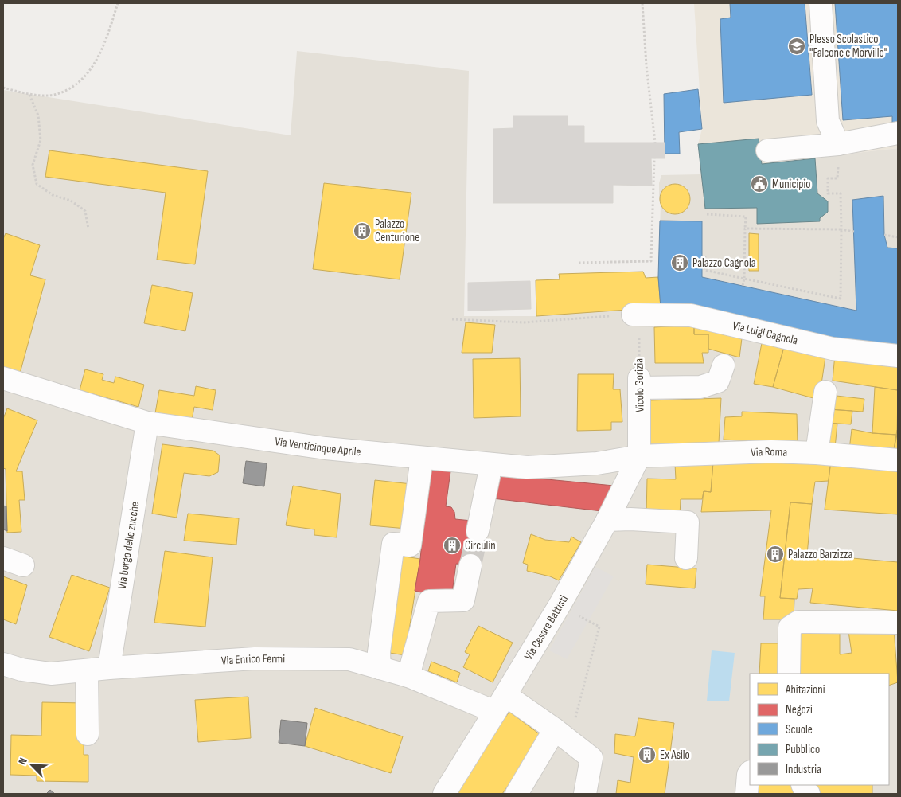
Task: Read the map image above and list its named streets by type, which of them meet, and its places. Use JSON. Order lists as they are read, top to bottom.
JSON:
{
  "streets": {
    "street": [
      "Via Luigi Cagnola",
      "Vicolo Gorizia",
      "Via Venticinque Aprile",
      "Via Roma",
      "Via borgo delle zucche",
      "Via Cesare Battisti",
      "Via Enrico Fermi"
    ]
  },
  "crossings": [
    ["Via Luigi Cagnola", "Vicolo Gorizia"],
    ["Vicolo Gorizia", "Via Venticinque Aprile"],
    ["Vicolo Gorizia", "Via Roma"],
    ["Vicolo Gorizia", "Via Cesare Battisti"],
    ["Via Venticinque Aprile", "Via Roma"],
    ["Via Venticinque Aprile", "Via borgo delle zucche"],
    ["Via Venticinque Aprile", "Via Cesare Battisti"],
    ["Via Roma", "Via Cesare Battisti"],
    ["Via borgo delle zucche", "Via Enrico Fermi"],
    ["Via Cesare Battisti", "Via Enrico Fermi"]
  ],
  "places": {
    "school or university": ["Plesso Scolastico \"Falcone e Morvillo\""],
    "public building": ["Municipio"],
    "building": [
      "Palazzo Centurione",
      "Palazzo Cagnola",
      "Circulin",
      "Palazzo Barzizza",
      "Ex Asilo"
    ]
  },
  "legend": [
    "Abitazioni",
    "Negozi",
    "Scuole",
    "Pubblico",
    "Industria"
  ],
  "north": "top left"
}
